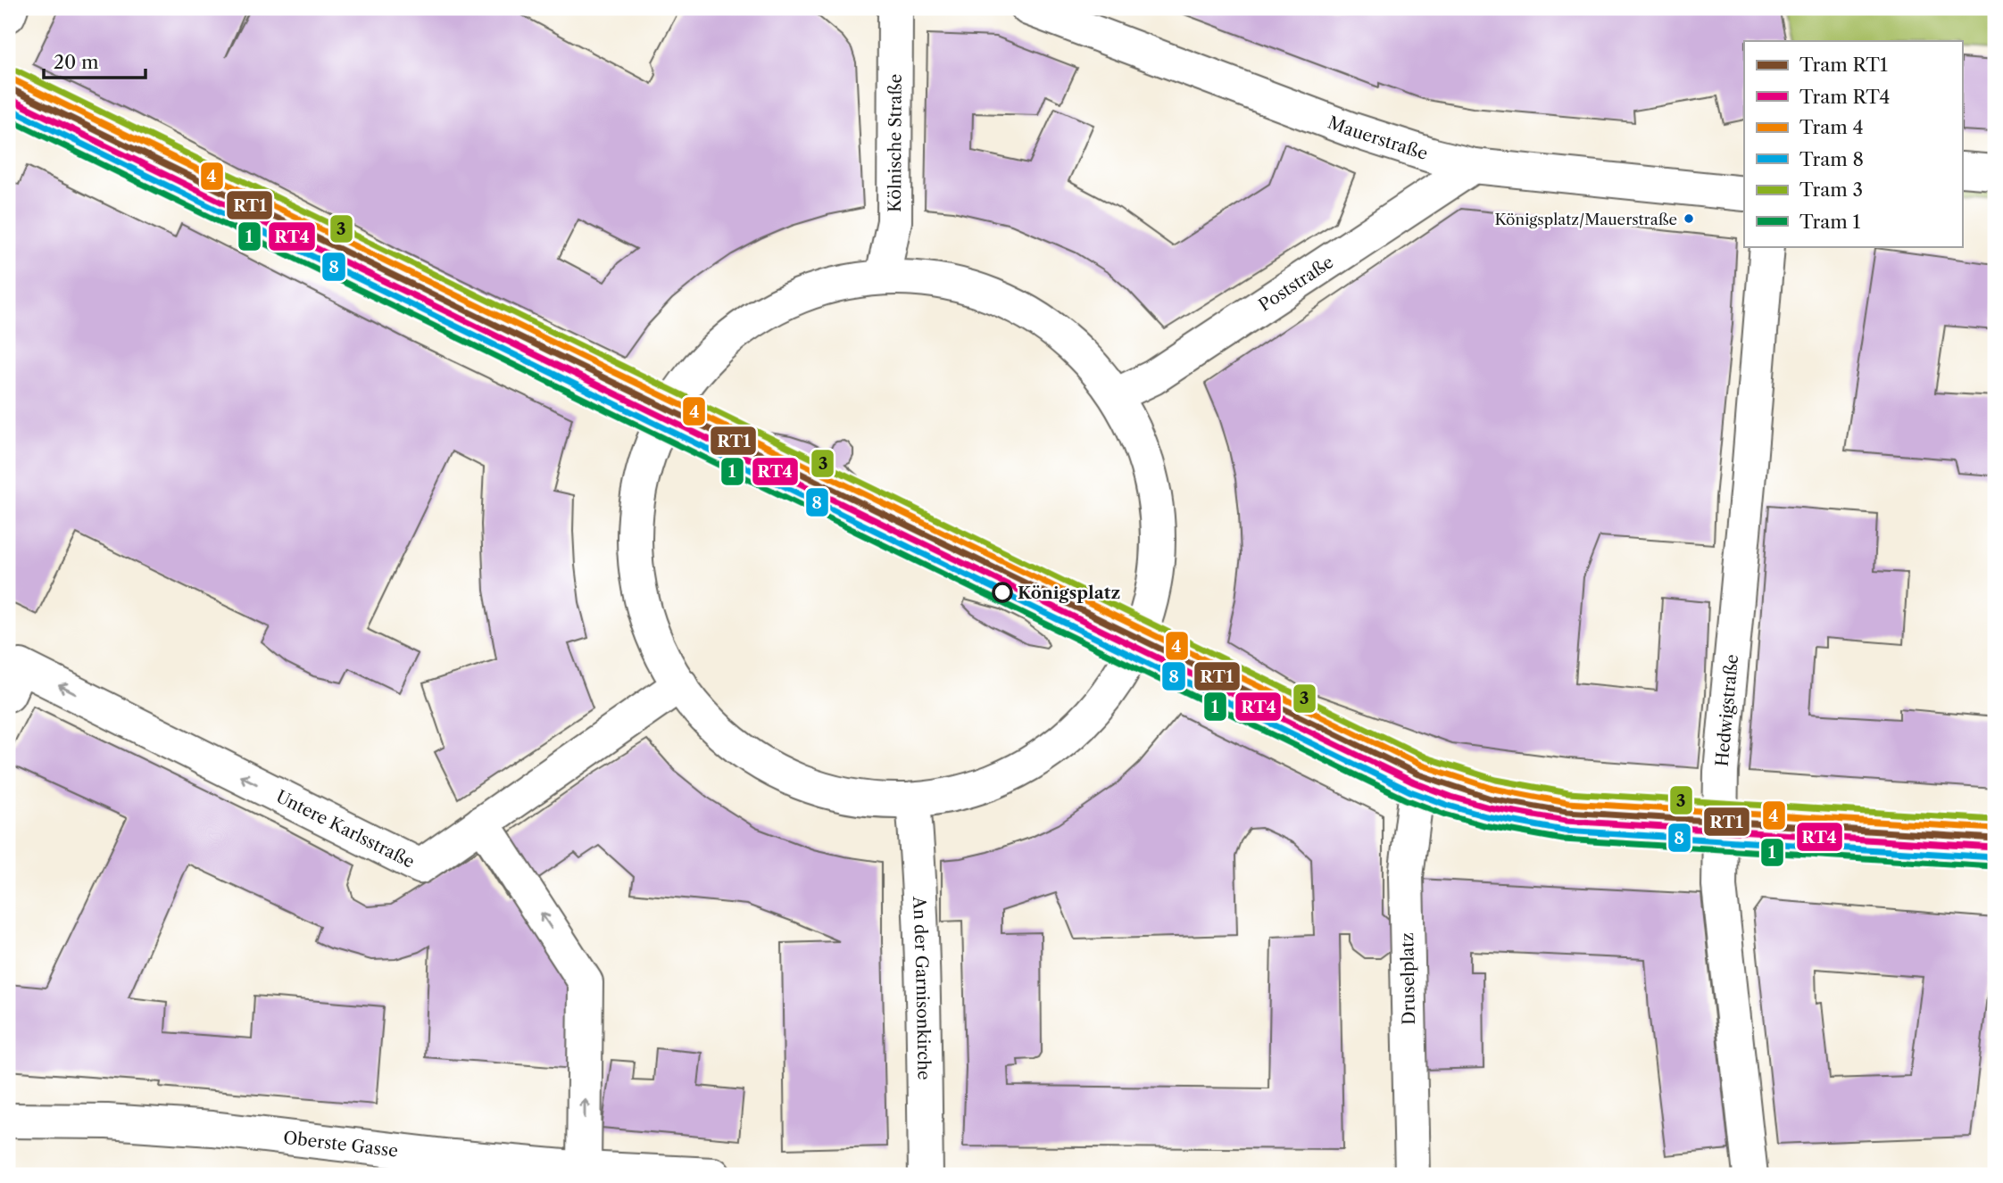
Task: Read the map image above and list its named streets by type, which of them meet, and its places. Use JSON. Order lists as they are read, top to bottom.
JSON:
{
  "streets": {
    "street": [
      "Mauerstraße",
      "Kölnische Straße",
      "Poststraße",
      "Hedwigstraße",
      "Untere Karlsstraße",
      "Druselplatz",
      "An der Garnisonkirche",
      "Oberste Gasse"
    ]
  },
  "crossings": [
    ["Mauerstraße", "Poststraße"]
  ],
  "one_way": ["Untere Karlsstraße"],
  "places": ["Königsplatz/Mauerstraße", "Königsplatz"],
  "lines": [
    "tram line 3",
    "tram line 4",
    "tram line RT1",
    "tram line RT4",
    "tram line 8",
    "tram line 1"
  ],
  "legend": [
    "Tram RT1",
    "Tram RT4",
    "Tram 4",
    "Tram 8",
    "Tram 3",
    "Tram 1"
  ],
  "scale_bar": "20 m"
}
